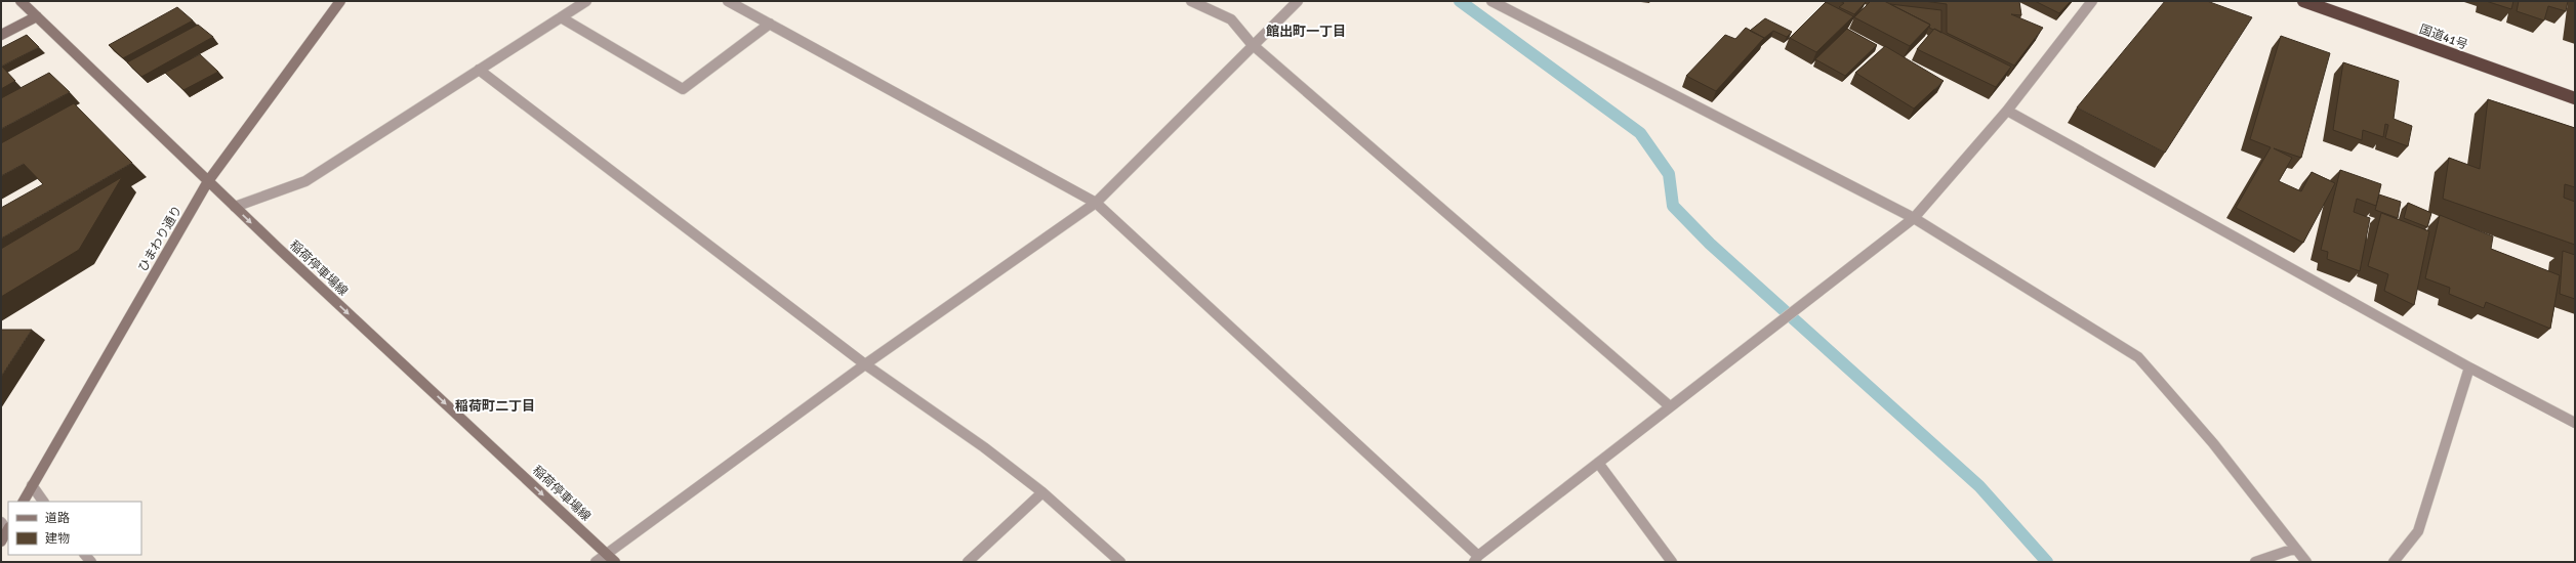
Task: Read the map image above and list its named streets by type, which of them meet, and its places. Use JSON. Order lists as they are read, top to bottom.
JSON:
{
  "streets": {
    "highway": ["国道41号"],
    "main road": ["ひまわり通り", "稲荷停車場線"]
  },
  "crossings": [
    ["ひまわり通り", "稲荷停車場線"]
  ],
  "one_way": ["稲荷停車場線"],
  "districts": ["館出町一丁目", "稲荷町二丁目"],
  "legend": ["道路", "建物"]
}
